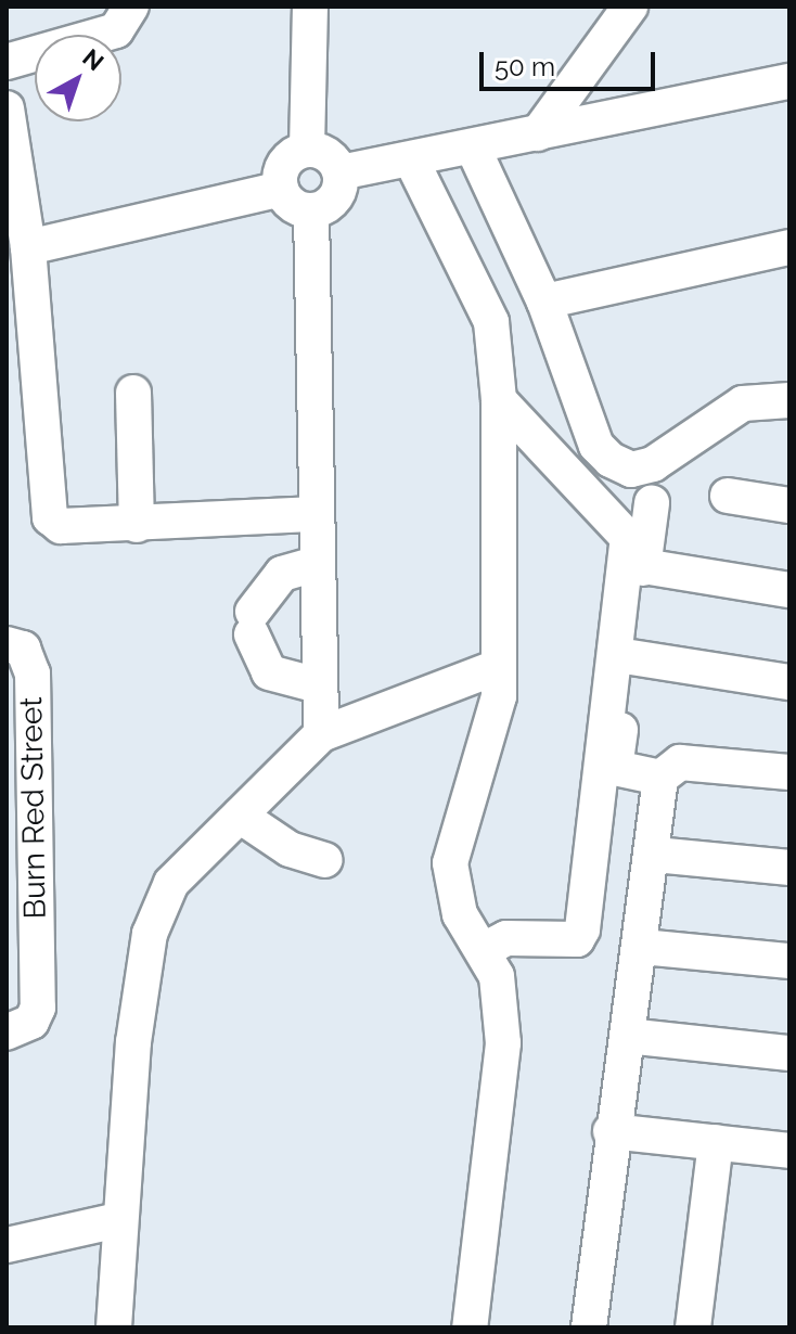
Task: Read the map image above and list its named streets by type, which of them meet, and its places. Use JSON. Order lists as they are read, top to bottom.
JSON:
{
  "streets": {
    "street": ["Burn Red Street"]
  },
  "scale_bar": "50 m",
  "north": "top right"
}
